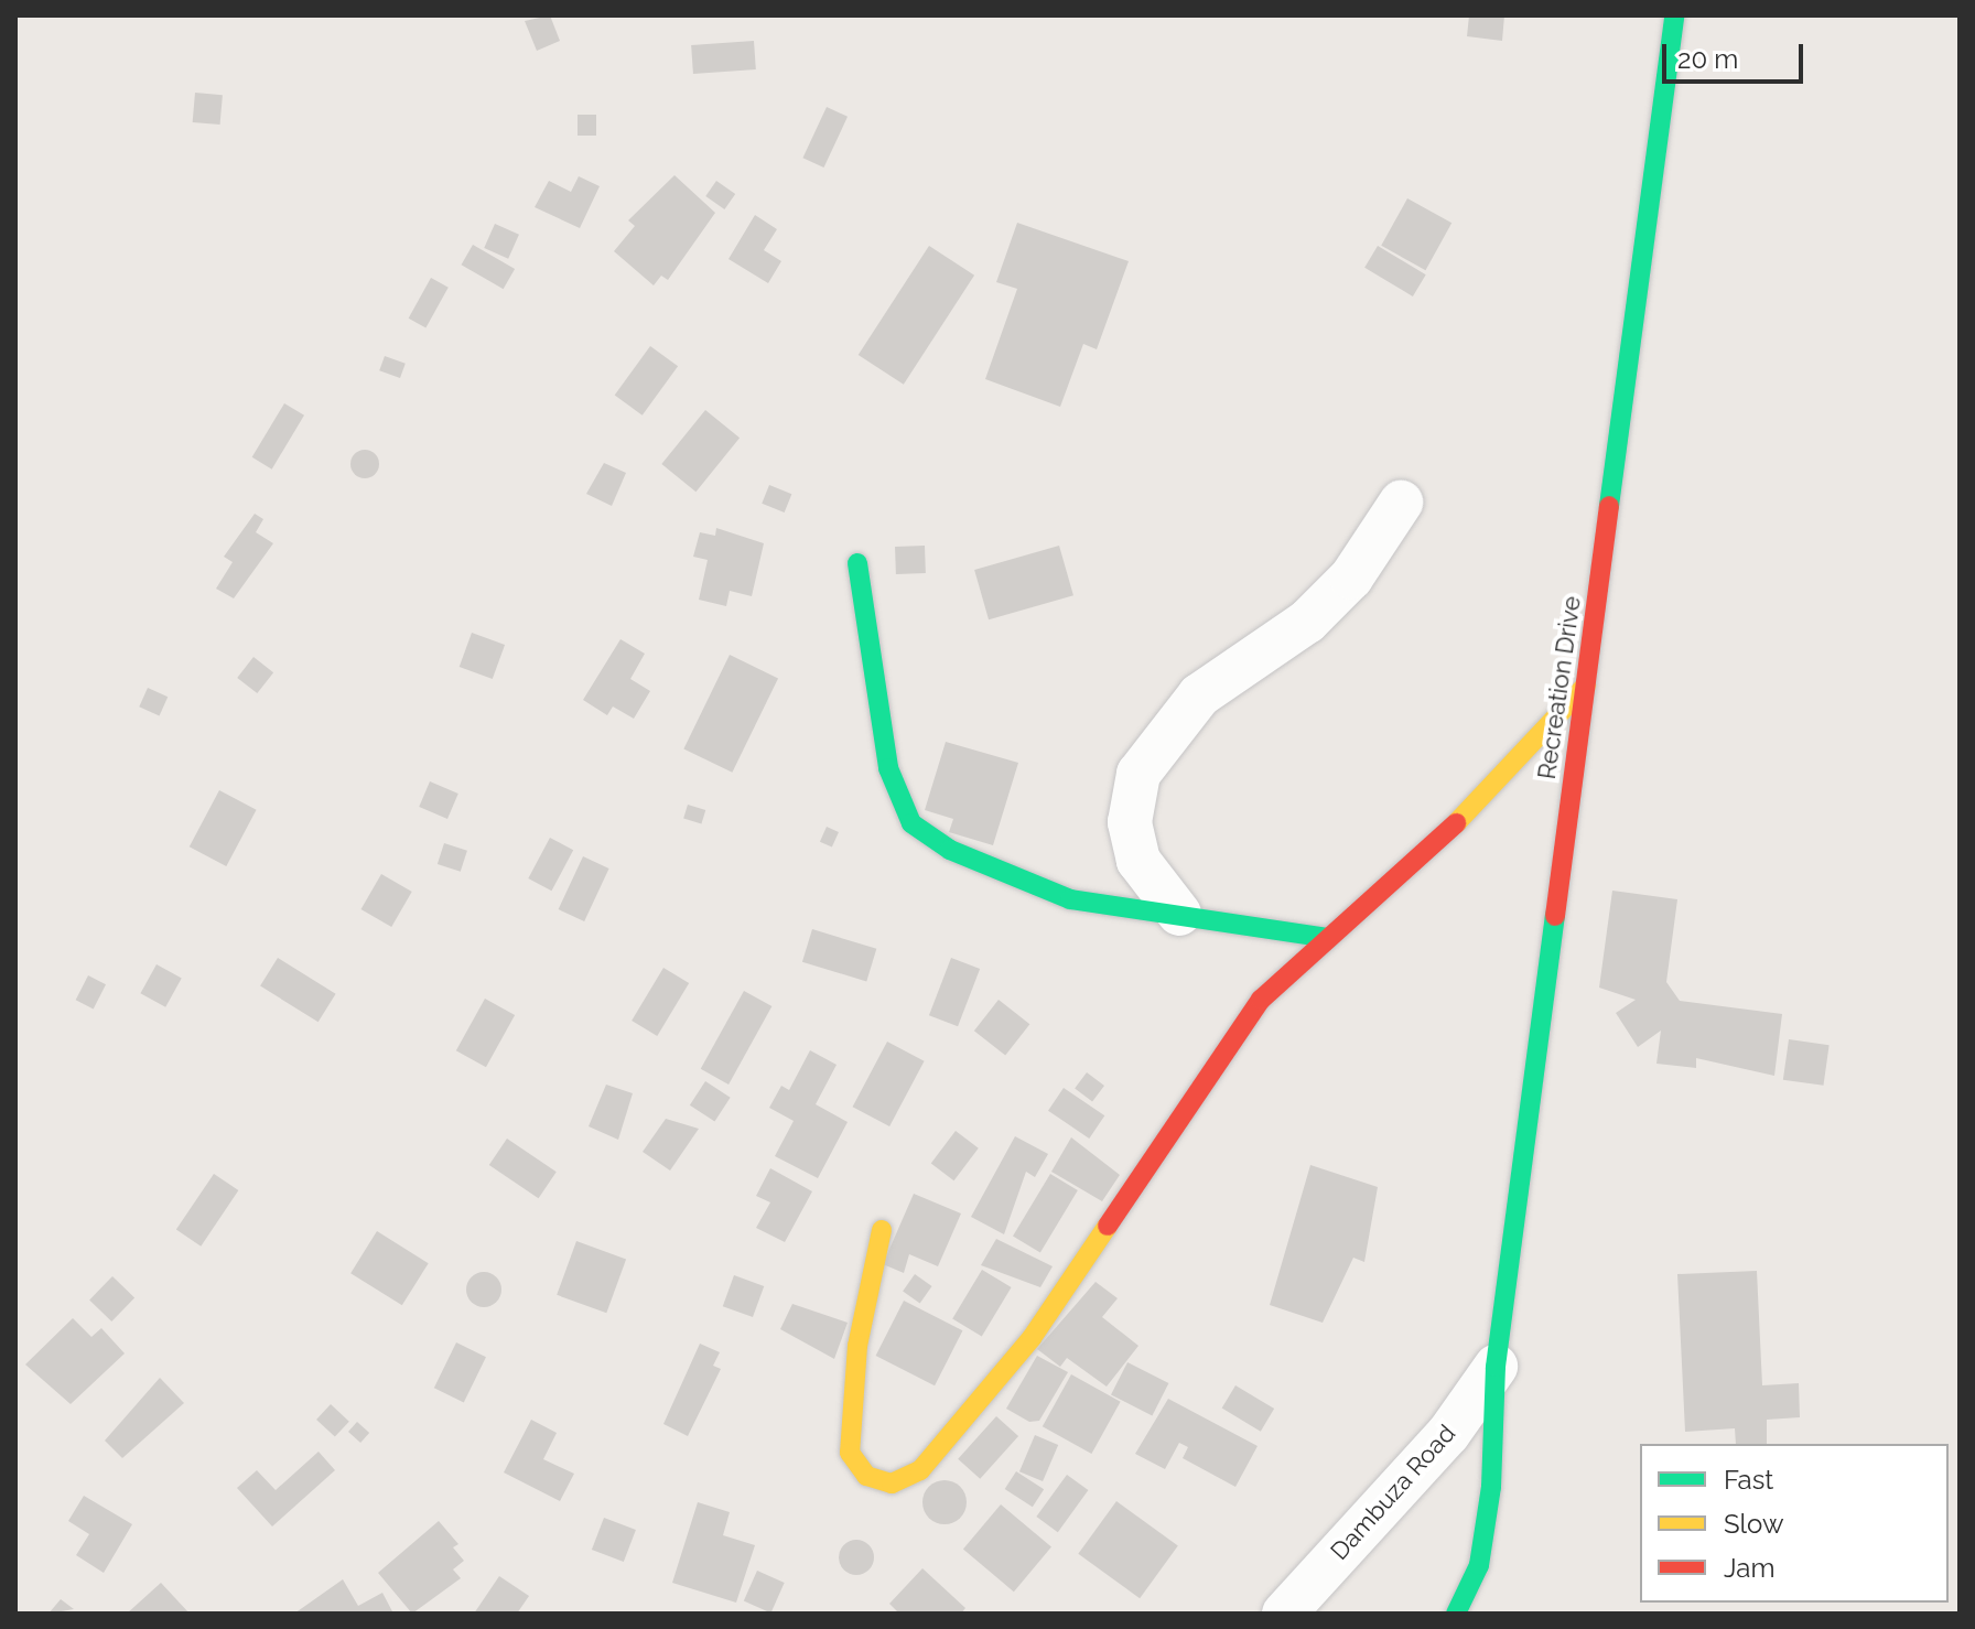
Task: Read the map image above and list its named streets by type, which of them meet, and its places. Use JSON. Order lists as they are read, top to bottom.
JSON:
{
  "streets": {
    "street": ["Recreation Drive", "Dambuza Road"]
  },
  "crossings": [
    ["Recreation Drive", "Dambuza Road"]
  ],
  "legend": ["Fast", "Slow", "Jam"],
  "scale_bar": "20 m"
}
